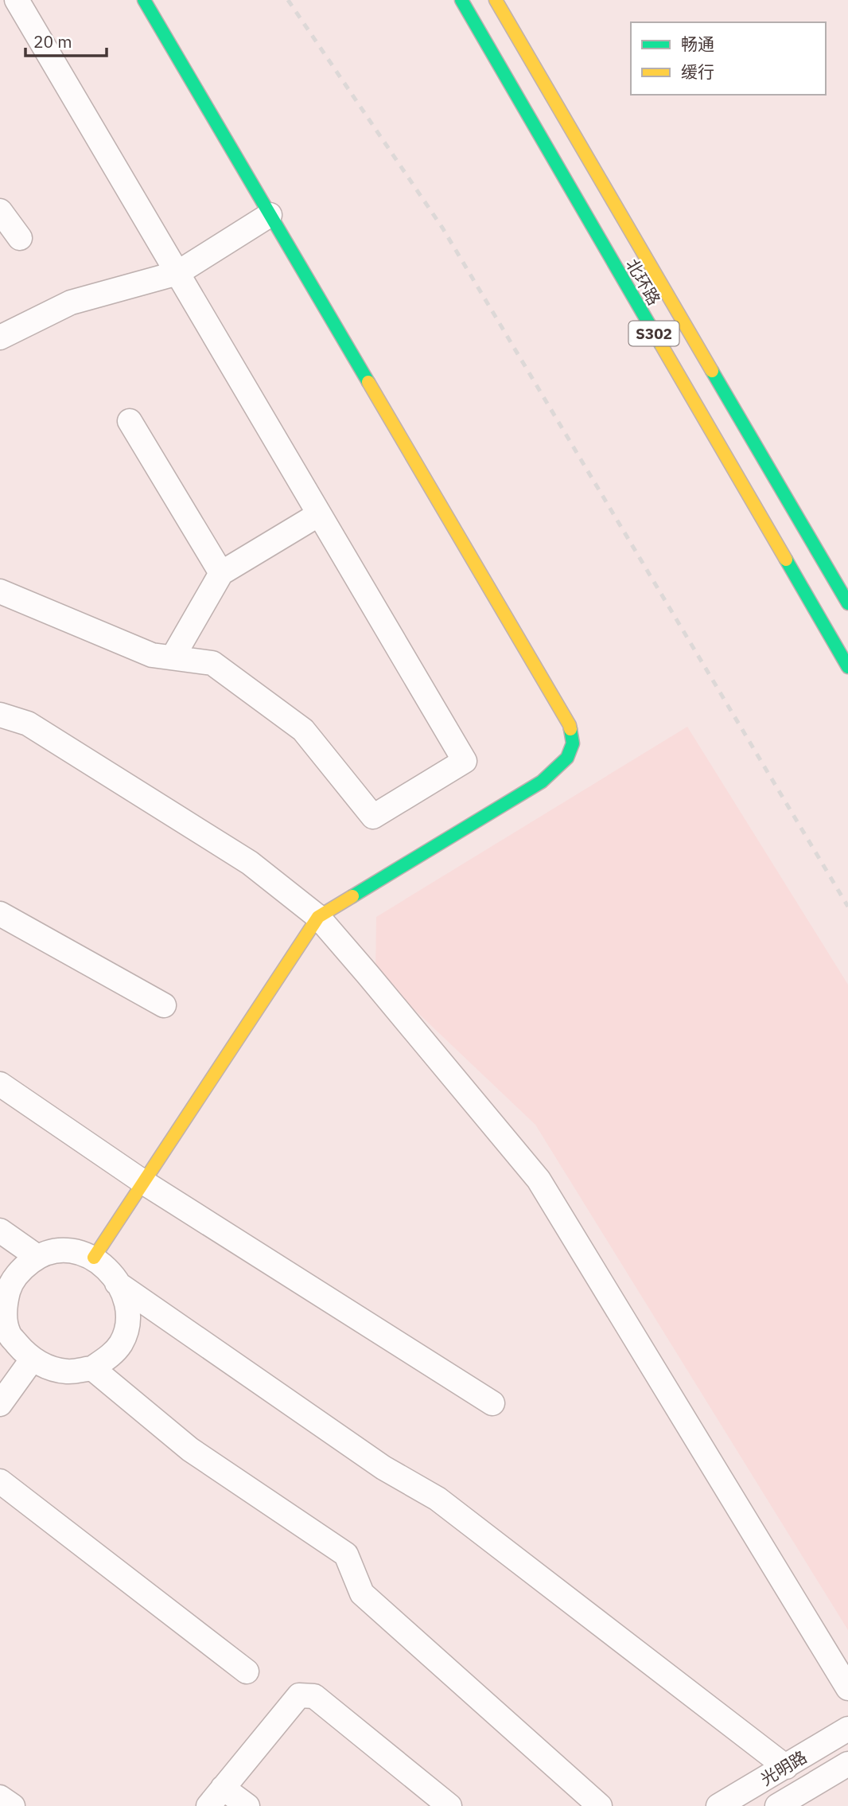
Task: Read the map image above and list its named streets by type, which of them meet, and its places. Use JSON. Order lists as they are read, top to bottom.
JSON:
{
  "streets": {
    "main road": ["北环路", "S302"],
    "street": ["光明路"]
  },
  "legend": ["畅通", "缓行"],
  "scale_bar": "20 m"
}
